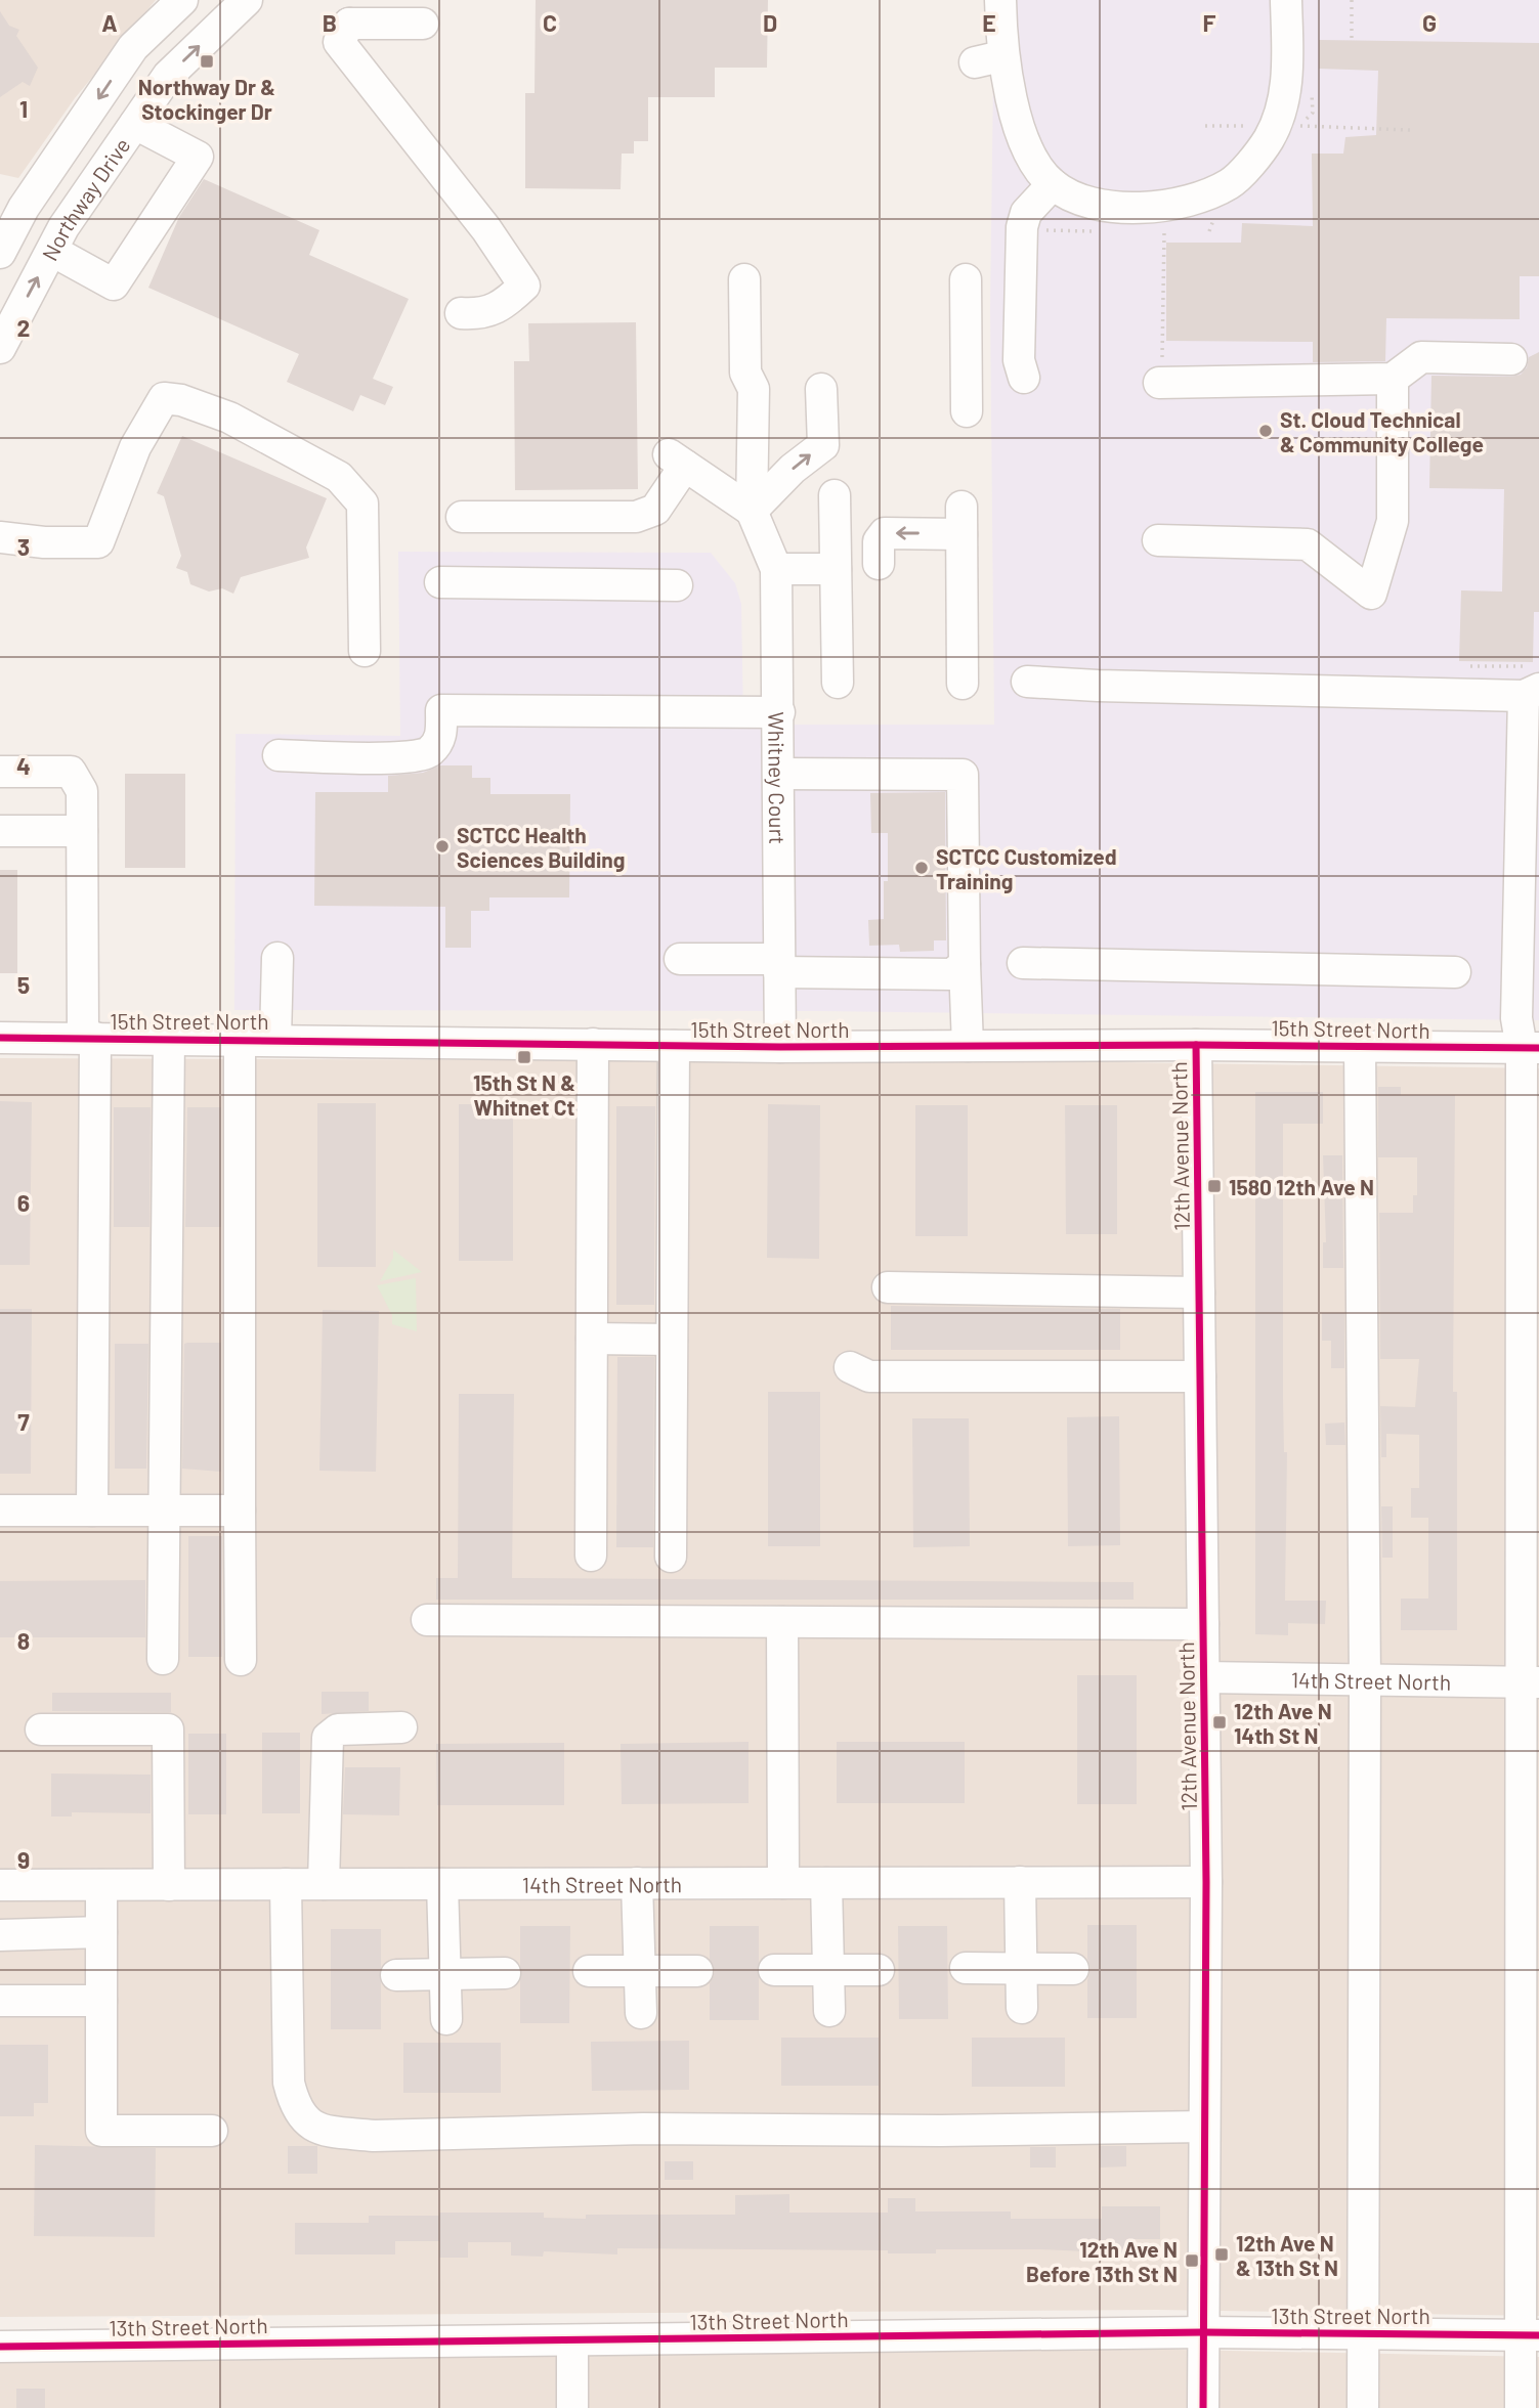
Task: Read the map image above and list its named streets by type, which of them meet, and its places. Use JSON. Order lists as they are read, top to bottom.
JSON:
{
  "streets": {
    "street": [
      "Northway Drive",
      "Whitney Court",
      "15th Street North",
      "12th Avenue North",
      "14th Street North",
      "13th Street North"
    ]
  },
  "crossings": [
    ["Whitney Court", "15th Street North"],
    ["15th Street North", "12th Avenue North"],
    ["12th Avenue North", "14th Street North"],
    ["12th Avenue North", "13th Street North"]
  ],
  "places": {
    "transit": [
      "Northway Dr & Stockinger Dr",
      "15th St N & Whitnet Ct",
      "1580 12th Ave N",
      "12th Ave N 14th St N",
      "12th Ave N & 13th St N",
      "12th Ave N Before 13th St N"
    ],
    "other": ["St. Cloud Technical & Community College", "SCTCC Health Sciences Building", "SCTCC Customized Training"]
  },
  "grid": {
    "columns": [
      "A",
      "B",
      "C",
      "D",
      "E",
      "F",
      "G"
    ],
    "rows": [
      "1",
      "2",
      "3",
      "4",
      "5",
      "6",
      "7",
      "8",
      "9"
    ]
  }
}
